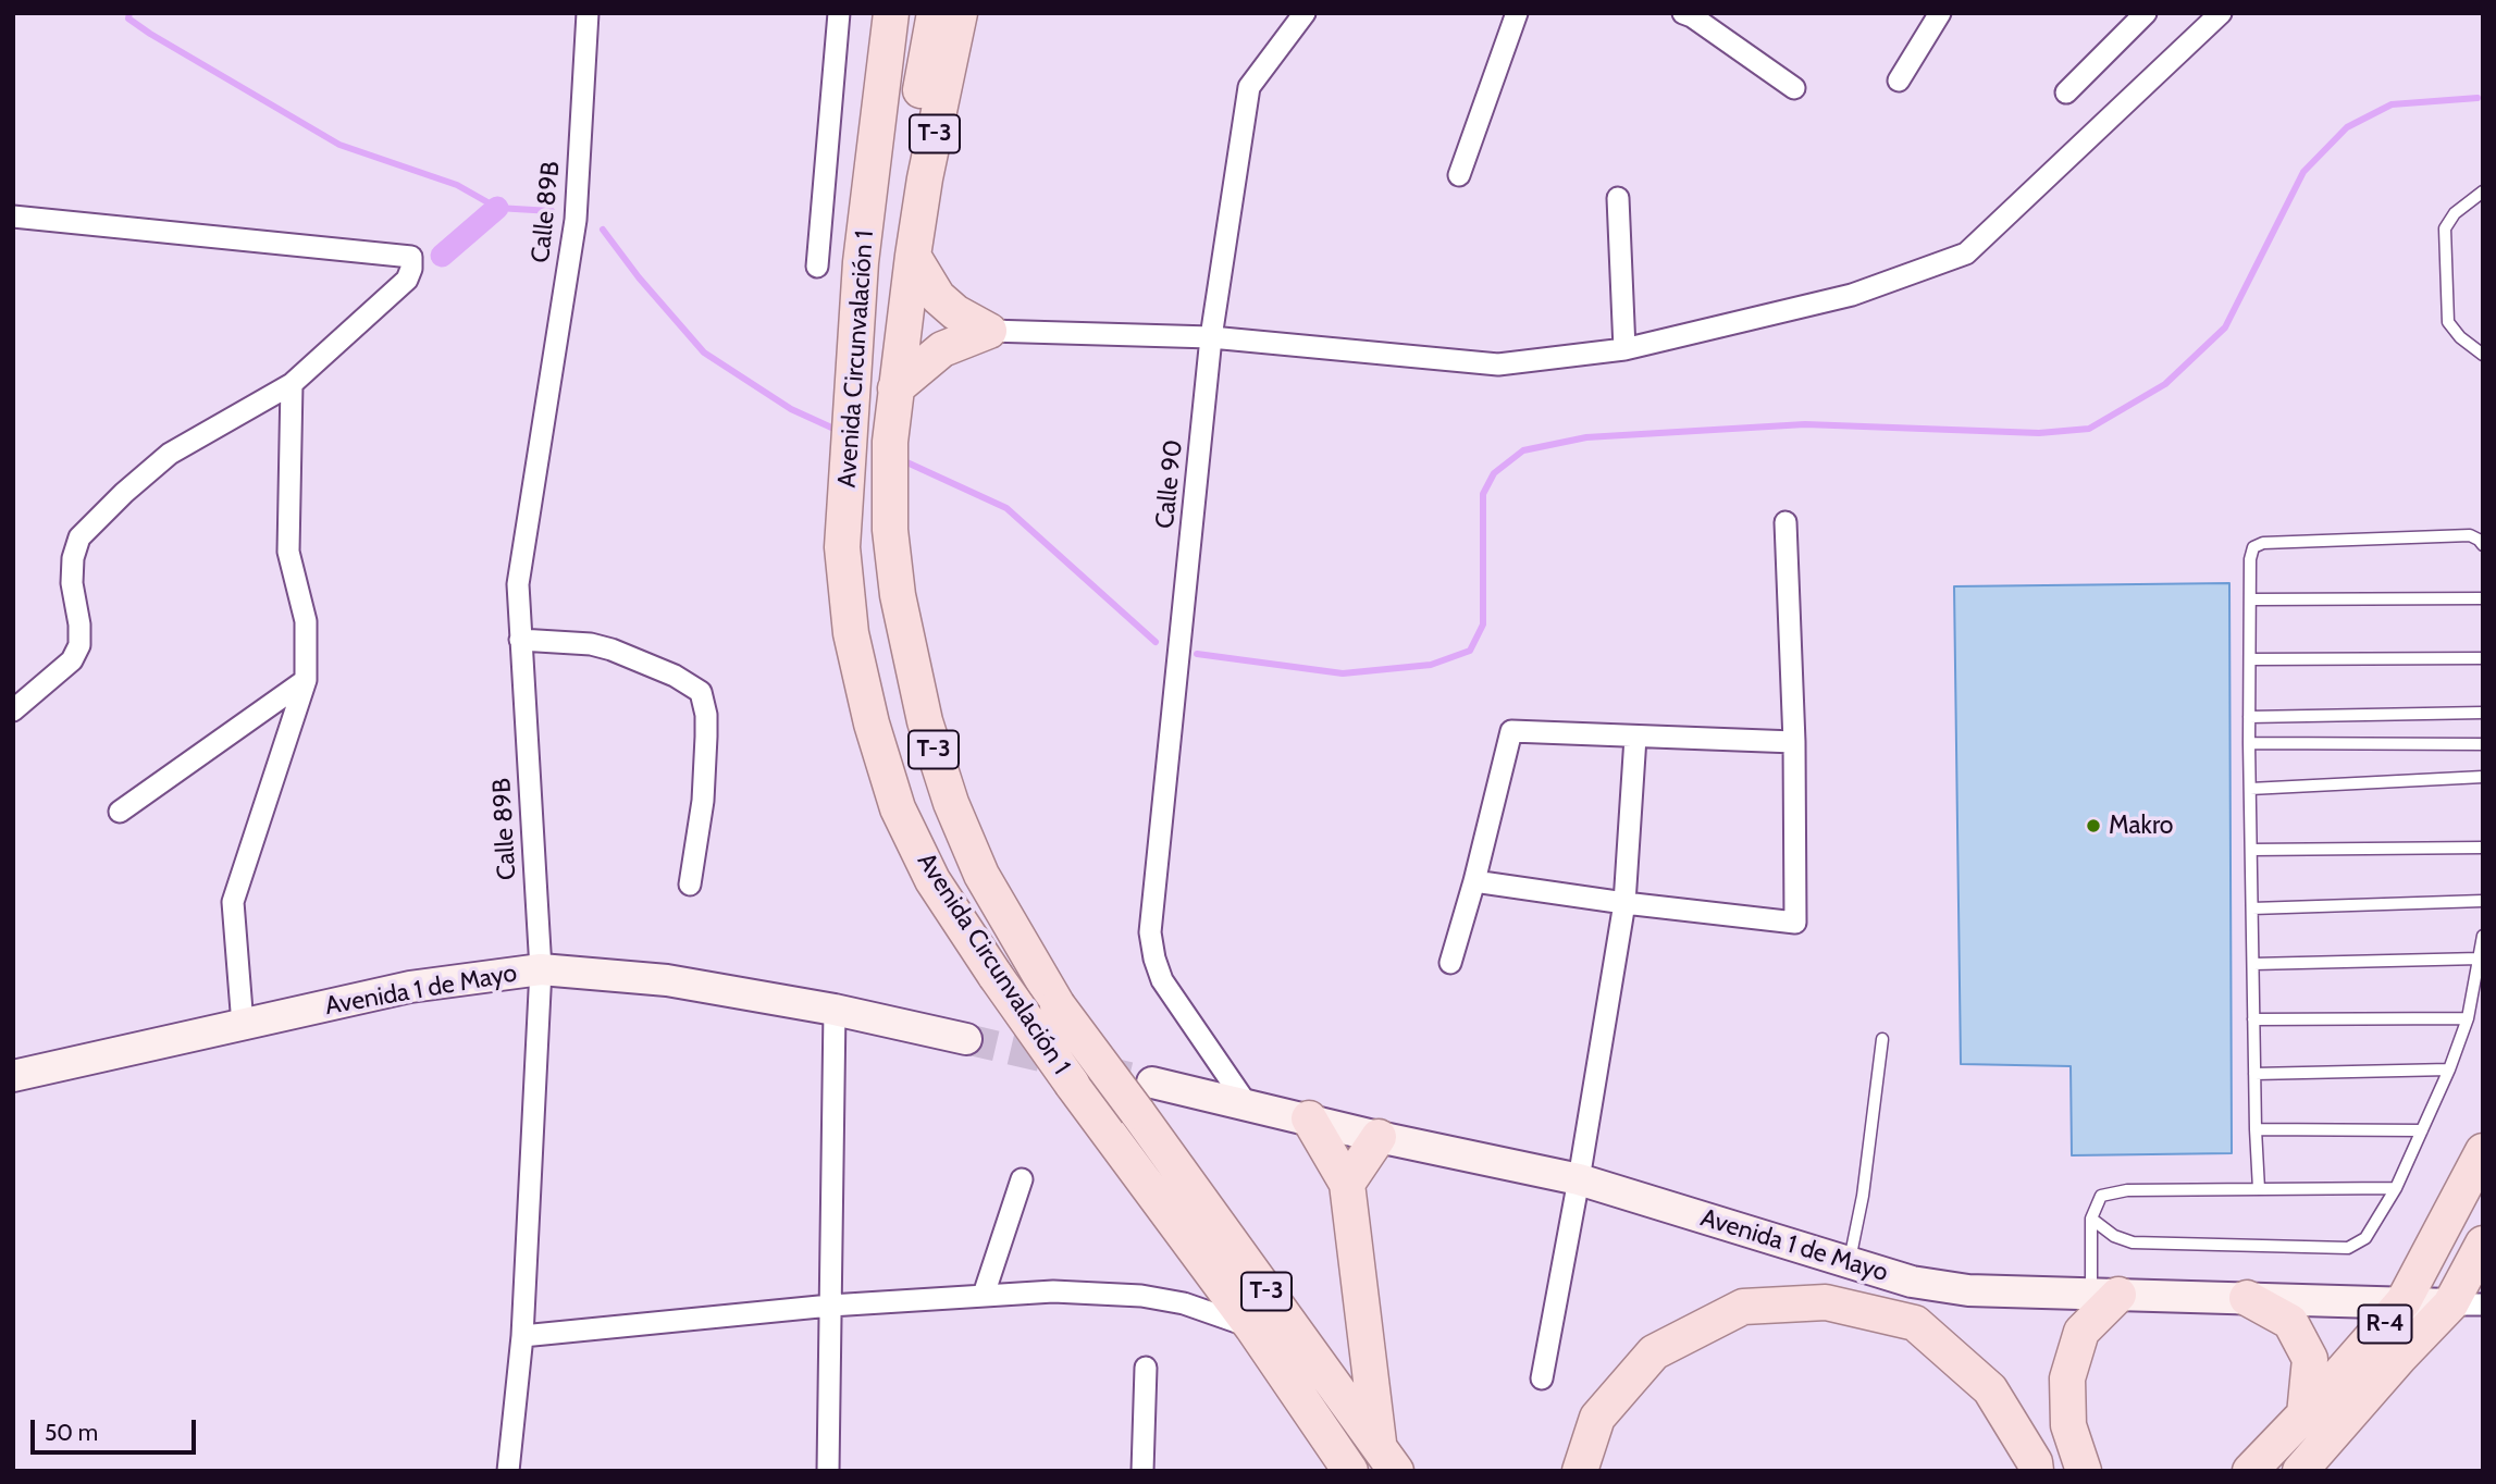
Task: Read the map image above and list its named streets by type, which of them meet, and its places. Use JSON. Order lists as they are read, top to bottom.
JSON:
{
  "streets": {
    "main road": ["T-3", "Avenida Circunvalación 1", "R-4"],
    "street": ["Calle 89B", "Calle 90", "Avenida 1 de Mayo"]
  },
  "crossings": [
    ["T-3", "Avenida Circunvalación 1"],
    ["Calle 89B", "Avenida 1 de Mayo"],
    ["Avenida Circunvalación 1", "Avenida 1 de Mayo"],
    ["Calle 90", "Avenida 1 de Mayo"],
    ["Avenida 1 de Mayo", "R-4"]
  ],
  "places": ["Makro"],
  "scale_bar": "50 m"
}
